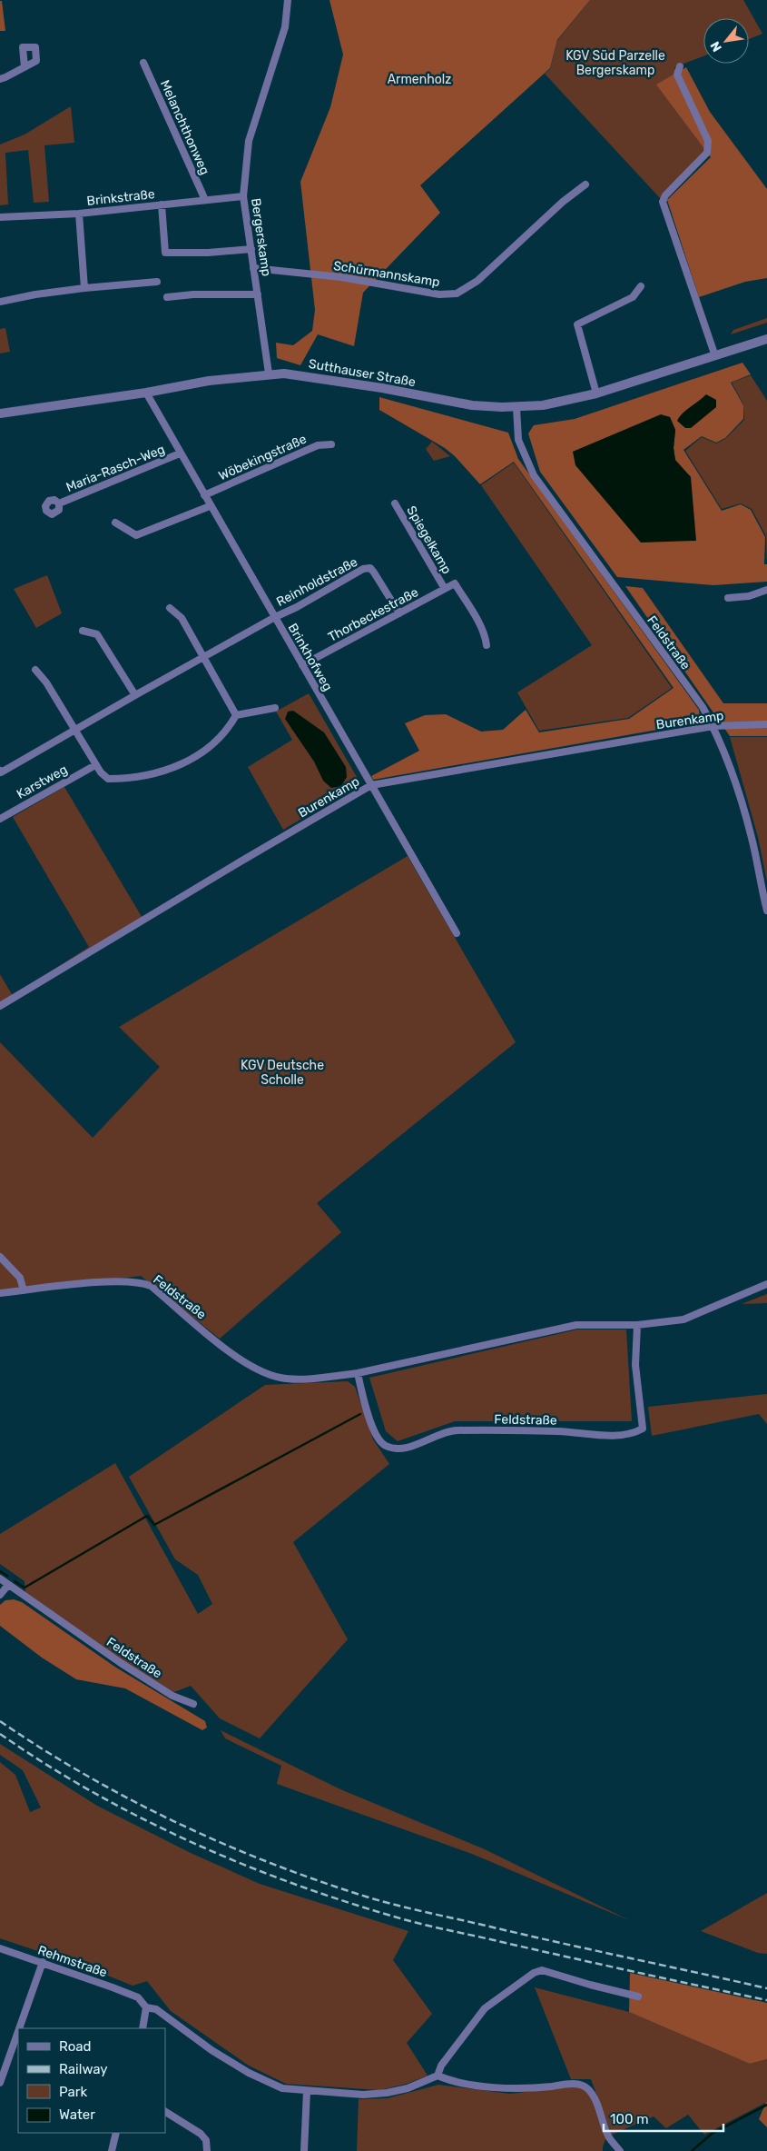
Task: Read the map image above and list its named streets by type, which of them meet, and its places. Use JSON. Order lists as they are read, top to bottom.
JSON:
{
  "streets": {
    "street": [
      "Melanchthonweg",
      "Brinkstraße",
      "Bergerskamp",
      "Schürmannskamp",
      "Sutthauser Straße",
      "Wöbekingstraße",
      "Maria-Rasch-Weg",
      "Spiegelkamp",
      "Reinholdstraße",
      "Thorbeckestraße",
      "Feldstraße",
      "Brinkhofweg",
      "Burenkamp",
      "Karstweg",
      "Rehmstraße"
    ]
  },
  "crossings": [
    ["Melanchthonweg", "Brinkstraße"],
    ["Brinkstraße", "Bergerskamp"],
    ["Bergerskamp", "Schürmannskamp"],
    ["Bergerskamp", "Sutthauser Straße"],
    ["Sutthauser Straße", "Feldstraße"],
    ["Sutthauser Straße", "Brinkhofweg"],
    ["Wöbekingstraße", "Brinkhofweg"],
    ["Maria-Rasch-Weg", "Brinkhofweg"],
    ["Spiegelkamp", "Thorbeckestraße"],
    ["Reinholdstraße", "Thorbeckestraße"],
    ["Reinholdstraße", "Brinkhofweg"],
    ["Thorbeckestraße", "Brinkhofweg"],
    ["Feldstraße", "Burenkamp"],
    ["Brinkhofweg", "Burenkamp"]
  ],
  "parks": ["KGV Süd Parzelle Bergerskamp", "Armenholz", "KGV Deutsche Scholle"],
  "legend": [
    "Road",
    "Railway",
    "Park",
    "Water"
  ],
  "scale_bar": "100 m",
  "north": "bottom left"
}
